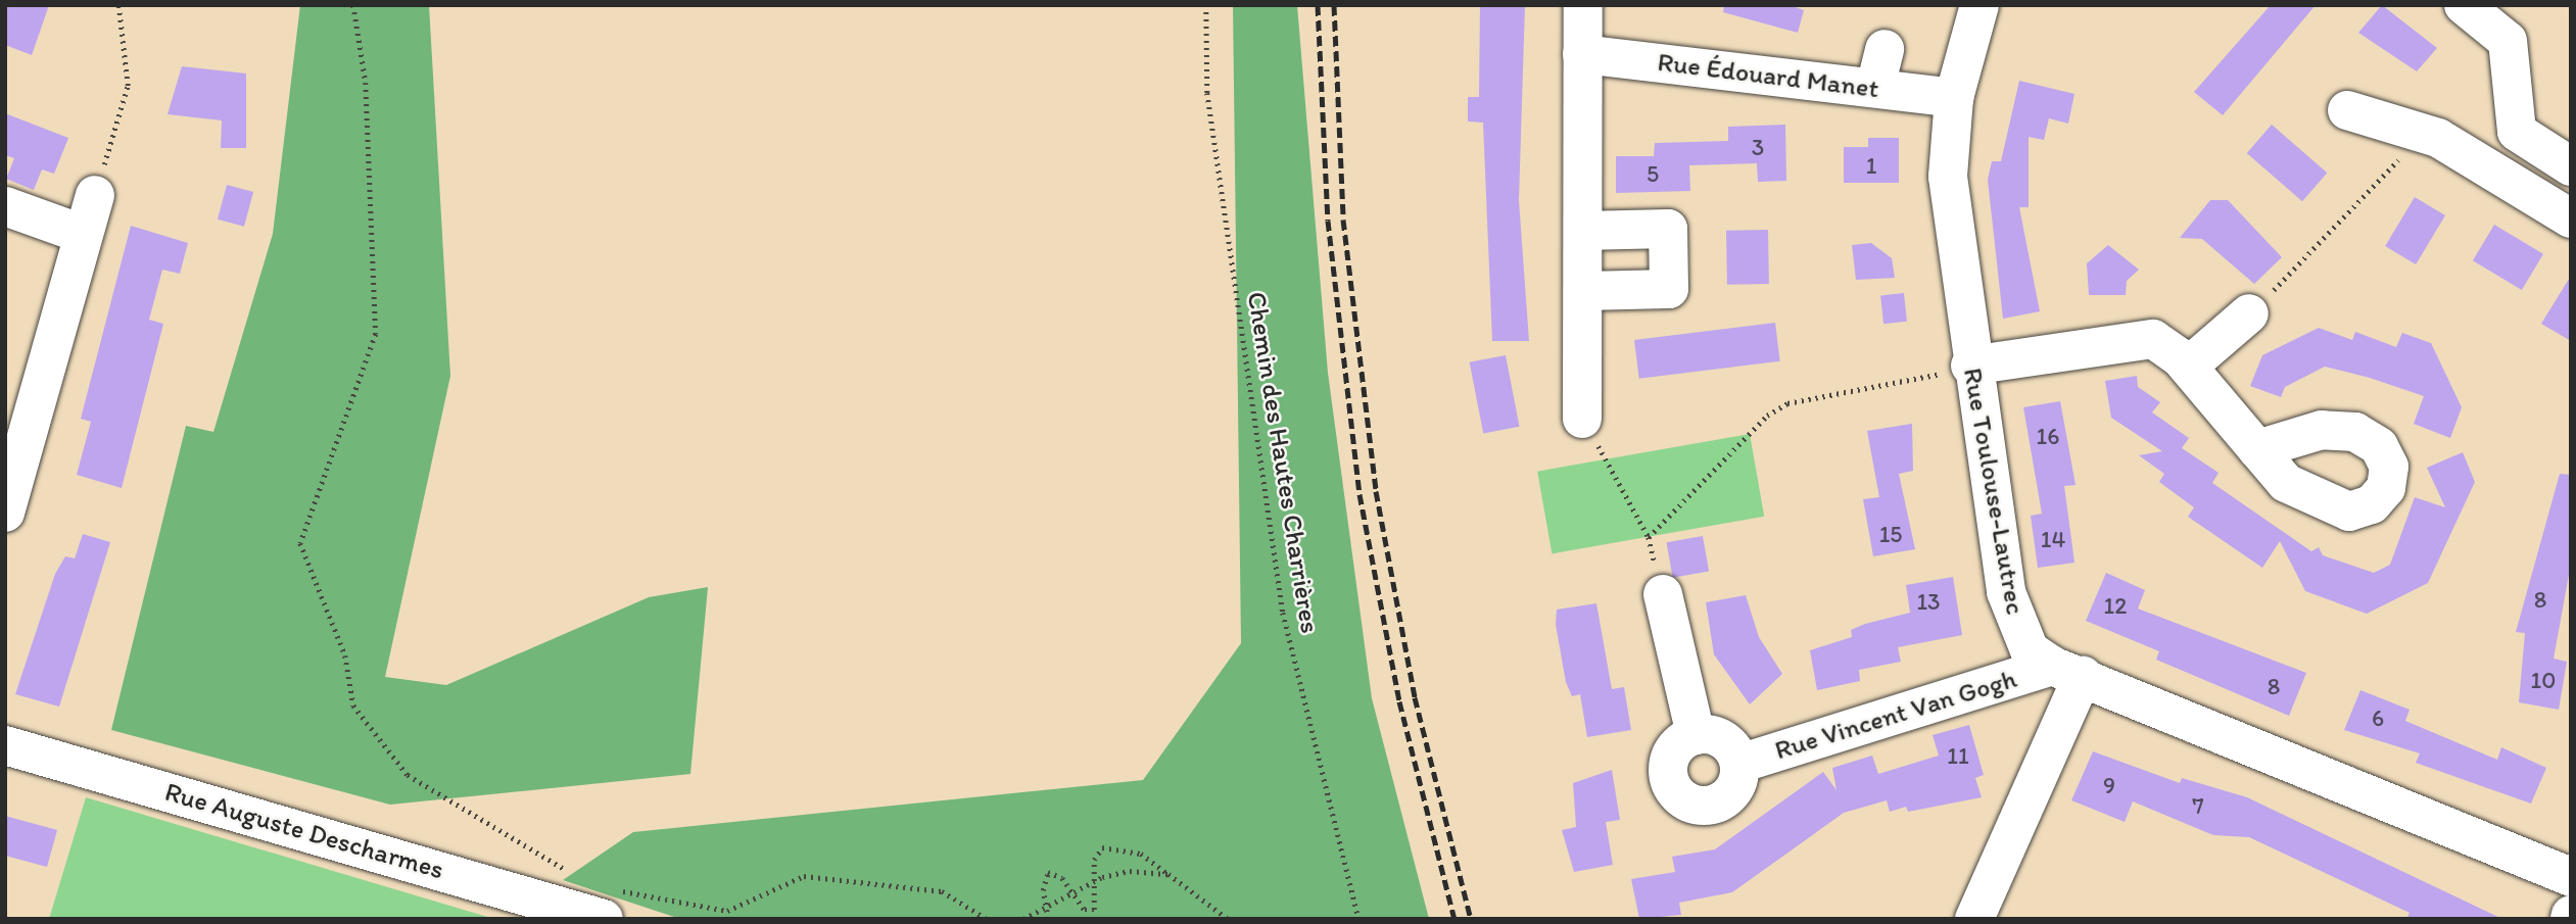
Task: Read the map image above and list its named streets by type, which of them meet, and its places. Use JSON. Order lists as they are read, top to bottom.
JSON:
{
  "streets": {
    "street": [
      "Rue Édouard Manet",
      "Rue Toulouse-Lautrec",
      "Rue Vincent Van Gogh",
      "Rue Auguste Descharmes"
    ],
    "path": ["Chemin des Hautes Charrières"]
  },
  "crossings": [
    ["Rue Édouard Manet", "Rue Toulouse-Lautrec"],
    ["Rue Toulouse-Lautrec", "Rue Vincent Van Gogh"]
  ],
  "house_numbers": [
    "3",
    "1",
    "5",
    "16",
    "15",
    "14",
    "8",
    "13",
    "12",
    "10",
    "8",
    "6",
    "11",
    "9",
    "7"
  ]
}
